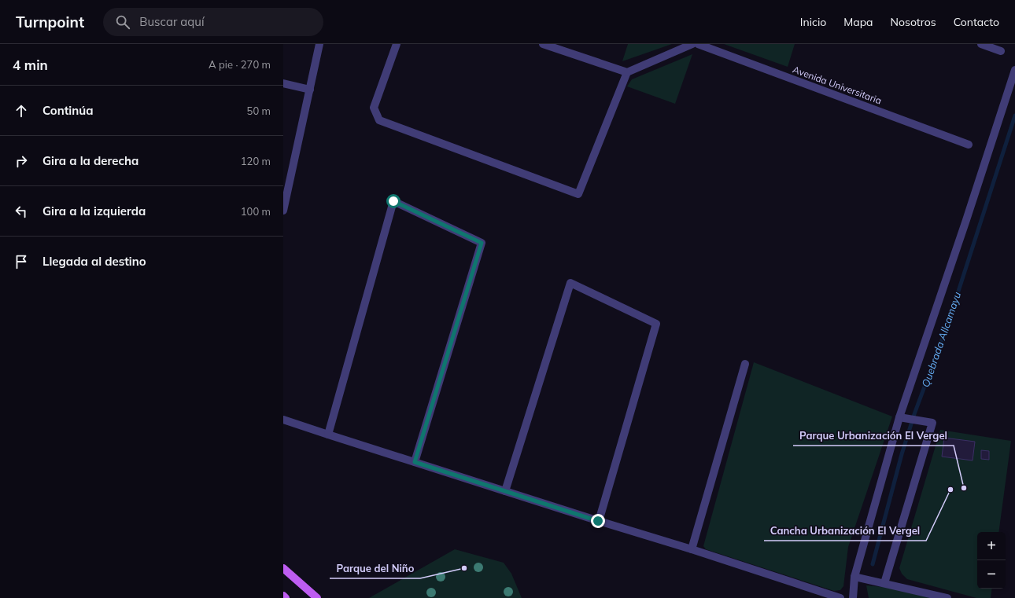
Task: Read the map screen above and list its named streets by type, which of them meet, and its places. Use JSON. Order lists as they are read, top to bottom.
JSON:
{
  "streets": {
    "street": ["Avenida Universitaria"]
  },
  "water": ["Quebrada Allcamayu"],
  "places": ["Parque Urbanización El Vergel", "Cancha Urbanización El Vergel", "Parque del Niño"],
  "page": {
    "header": "Turnpoint",
    "search": "Buscar aquí",
    "nav": [
      "Inicio",
      "Mapa",
      "Nosotros",
      "Contacto"
    ],
    "heading": ["4 min", "A pie · 270 m"],
    "list": [
      ["Continúa", "50 m"],
      ["Gira a la derecha", "120 m"],
      ["Gira a la izquierda", "100 m"],
      "Llegada al destino"
    ],
    "map_buttons": ["+", "−"]
  }
}
